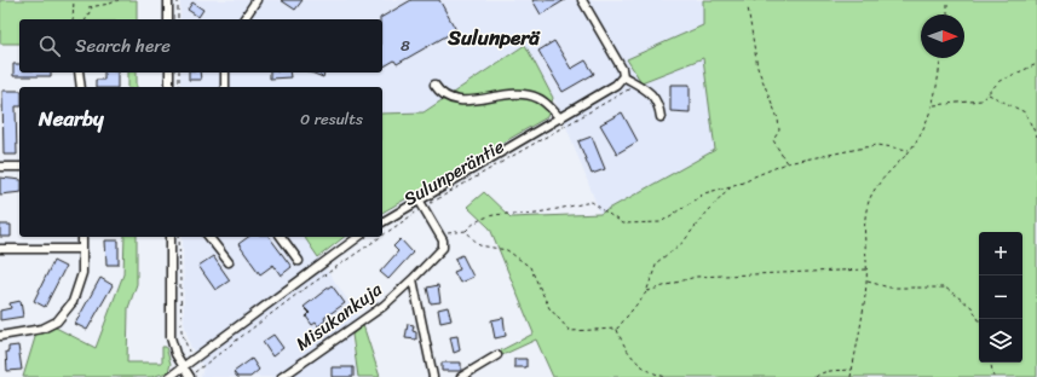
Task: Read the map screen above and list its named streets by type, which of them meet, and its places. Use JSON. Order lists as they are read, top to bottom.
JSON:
{
  "streets": {
    "street": ["Sulunperäntie", "Misukankuja"]
  },
  "districts": ["Sulunperä"],
  "house_numbers": ["8"],
  "north": "right",
  "page": {
    "search": "Search here",
    "heading": ["Nearby", "0 results"],
    "map_buttons": ["+", "−"]
  }
}
